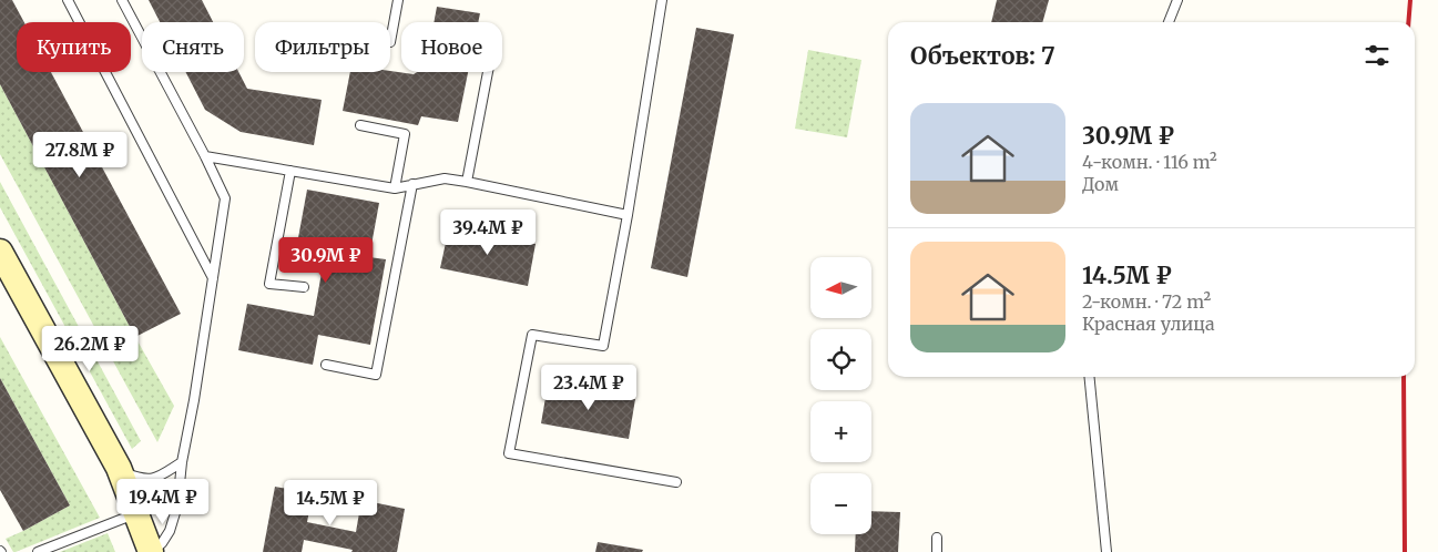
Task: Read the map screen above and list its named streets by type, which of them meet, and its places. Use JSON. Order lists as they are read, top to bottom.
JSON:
{
  "north": "left",
  "page": {
    "chip": [
      "Купить",
      "Снять",
      "Фильтры",
      "Новое"
    ],
    "heading": "Объектов: 7",
    "list": [
      {
        "name": "30.9M ₽",
        "note": "4-комн. · 116 m² · Дом"
      },
      {
        "name": "14.5M ₽",
        "note": "2-комн. · 72 m² · Красная улица"
      }
    ],
    "price": [
      "27.8M ₽",
      "39.4M ₽",
      "30.9M ₽",
      "26.2M ₽",
      "23.4M ₽",
      "19.4M ₽",
      "14.5M ₽"
    ],
    "map_buttons": ["+", "−"]
  }
}
